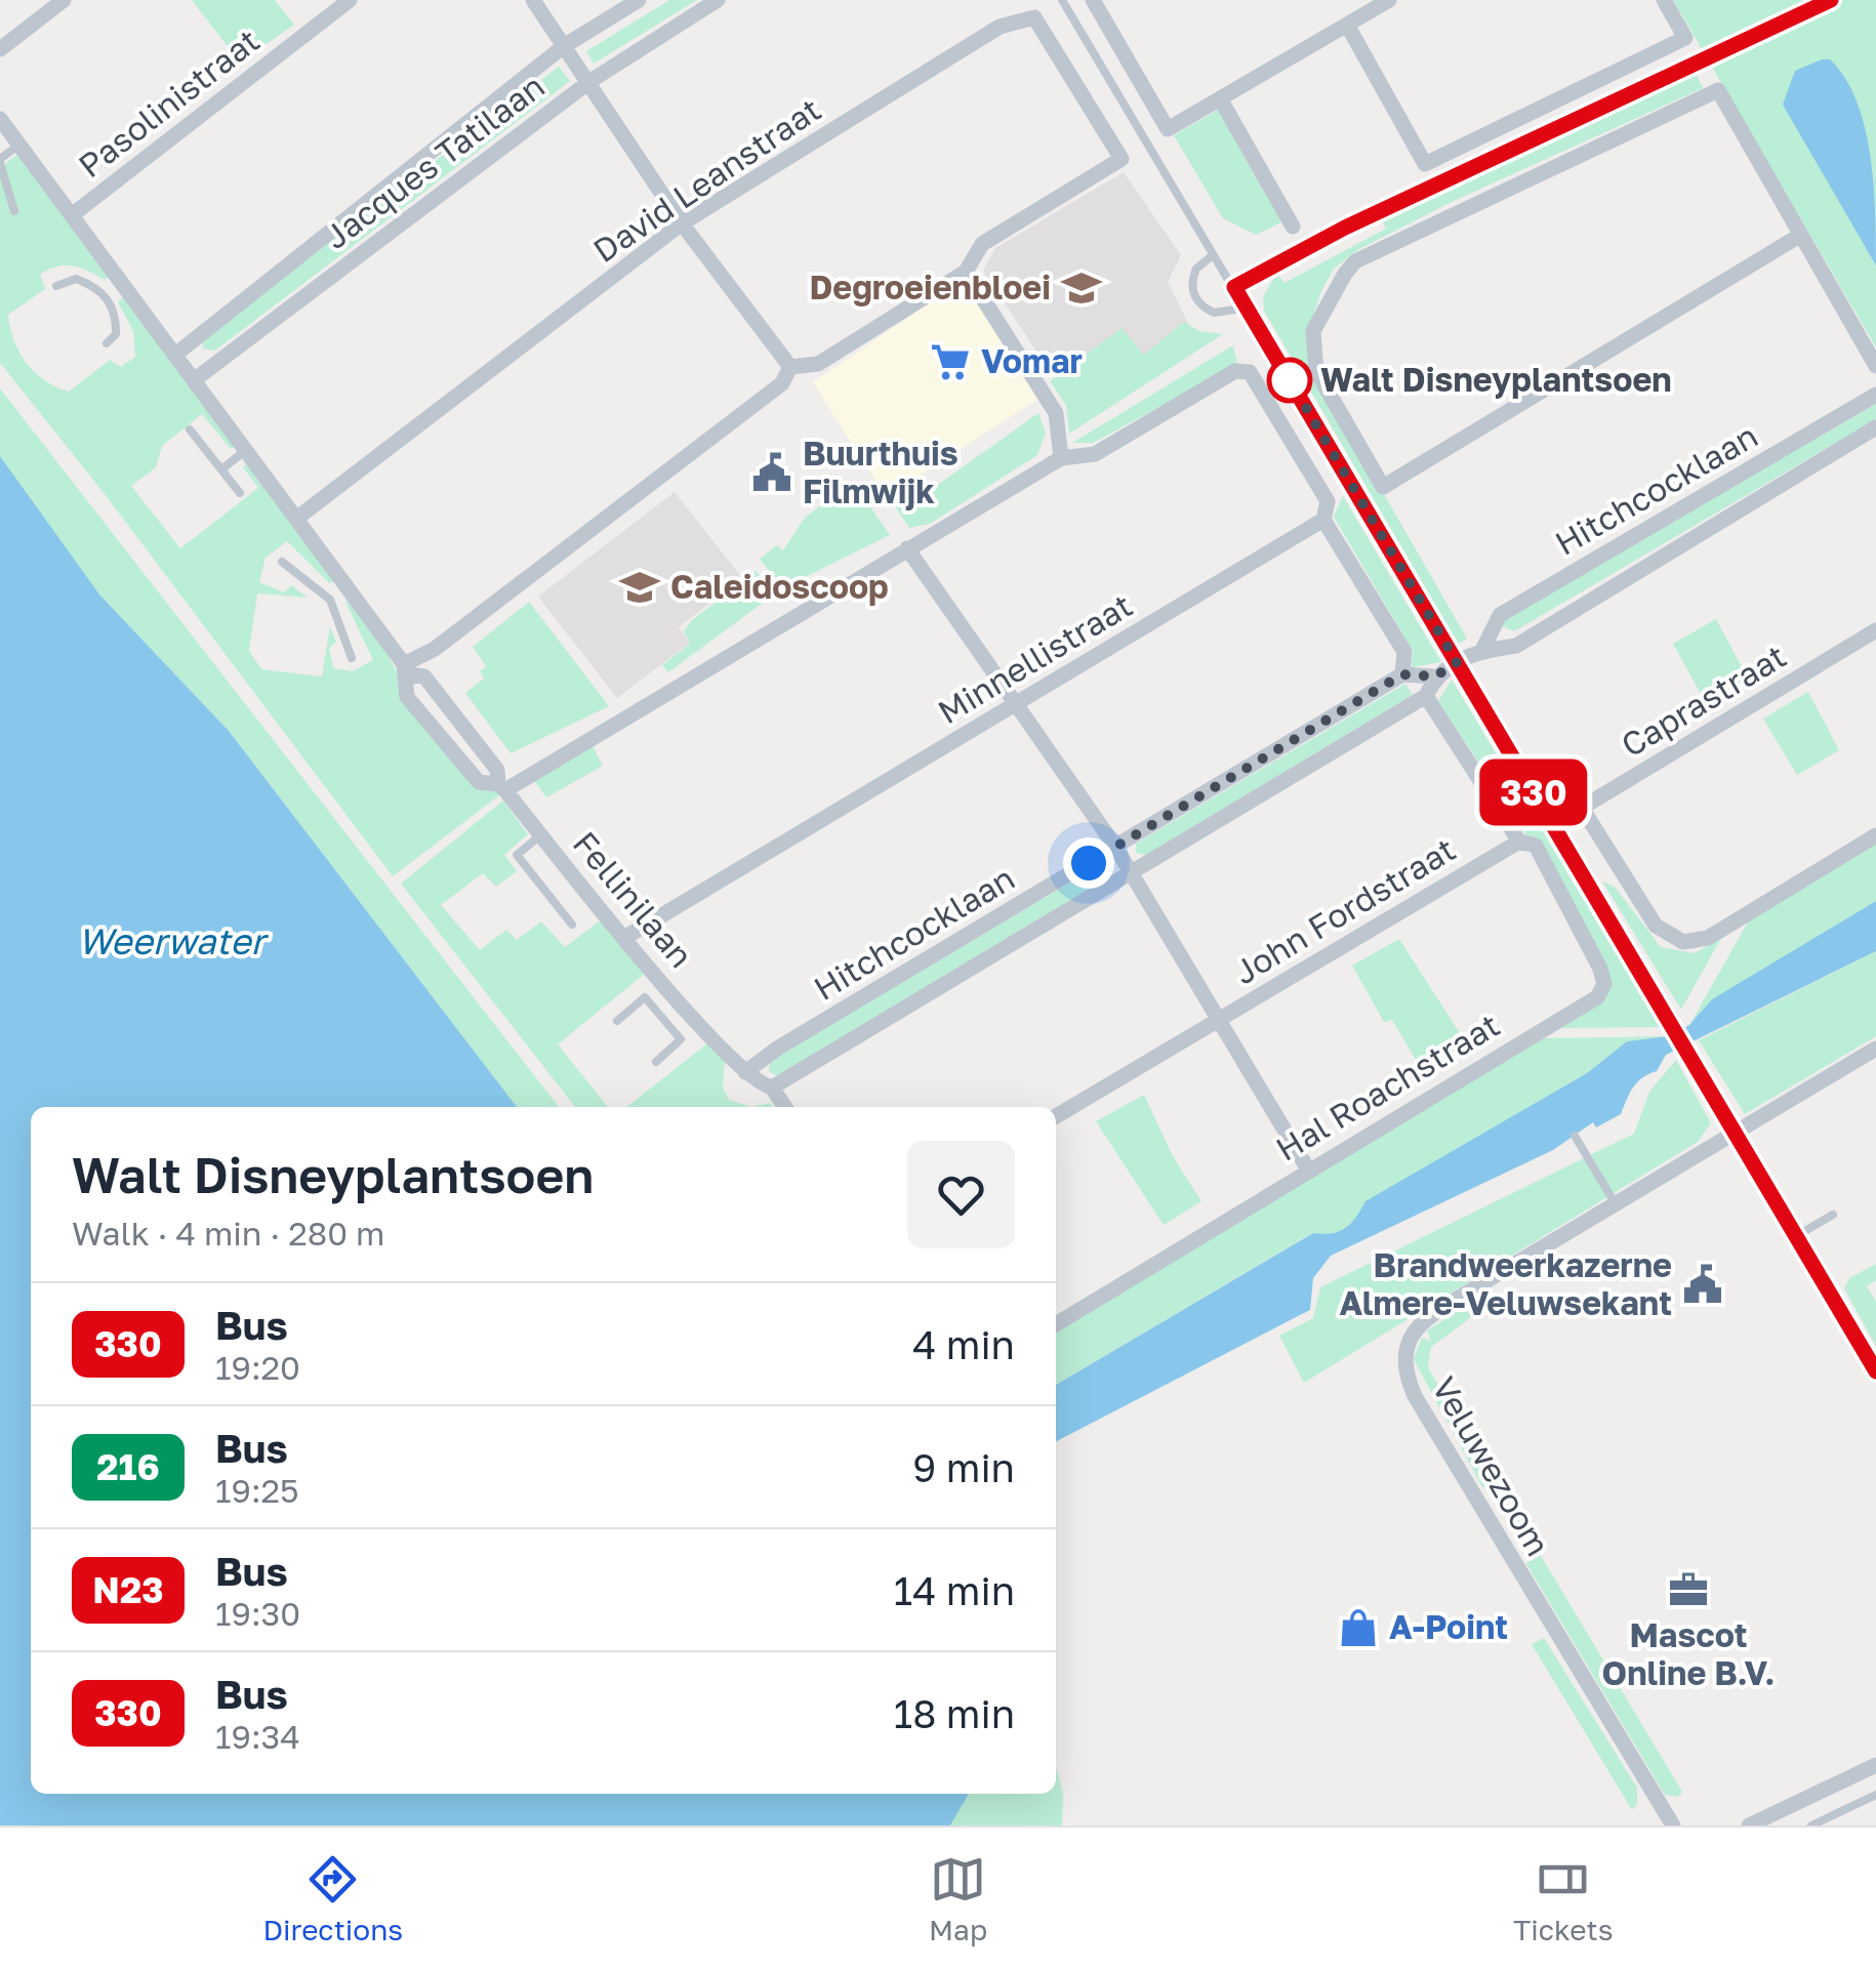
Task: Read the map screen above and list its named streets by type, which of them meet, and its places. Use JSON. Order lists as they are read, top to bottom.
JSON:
{
  "streets": {
    "street": [
      "Pasolinistraat",
      "Jacques Tatilaan",
      "David Leanstraat",
      "Hitchcocklaan",
      "Minnellistraat",
      "Caprastraat",
      "Fellinilaan",
      "John Fordstraat",
      "Hal Roachstraat",
      "Veluwezoom"
    ]
  },
  "crossings": [
    ["Pasolinistraat", "Fellinilaan"],
    ["Jacques Tatilaan", "Fellinilaan"],
    ["David Leanstraat", "Fellinilaan"],
    ["Hitchcocklaan", "Fellinilaan"],
    ["Minnellistraat", "Fellinilaan"],
    ["John Fordstraat", "Hal Roachstraat"]
  ],
  "water": ["Weerwater"],
  "places": {
    "school or university": ["Degroeienbloei", "Caleidoscoop"],
    "supermarket": ["Vomar"],
    "other": ["Walt Disneyplantsoen"],
    "public building": ["Buurthuis Filmwijk", "Brandweerkazerne Almere-Veluwsekant"],
    "office": ["Mascot Online B.V."],
    "shop": ["A-Point"]
  },
  "lines": ["bus line 330"],
  "page": {
    "on_map": "330",
    "heading": ["Walt Disneyplantsoen", "Walk · 4 min · 280 m"],
    "list": [
      {
        "mark": "330",
        "name": "Bus",
        "note": "19:20",
        "value": "4 min"
      },
      {
        "mark": "216",
        "name": "Bus",
        "note": "19:25",
        "value": "9 min"
      },
      {
        "mark": "N23",
        "name": "Bus",
        "note": "19:30",
        "value": "14 min"
      },
      {
        "mark": "330",
        "name": "Bus",
        "note": "19:34",
        "value": "18 min"
      }
    ],
    "tabs": ["Directions", "Map", "Tickets"]
  }
}
